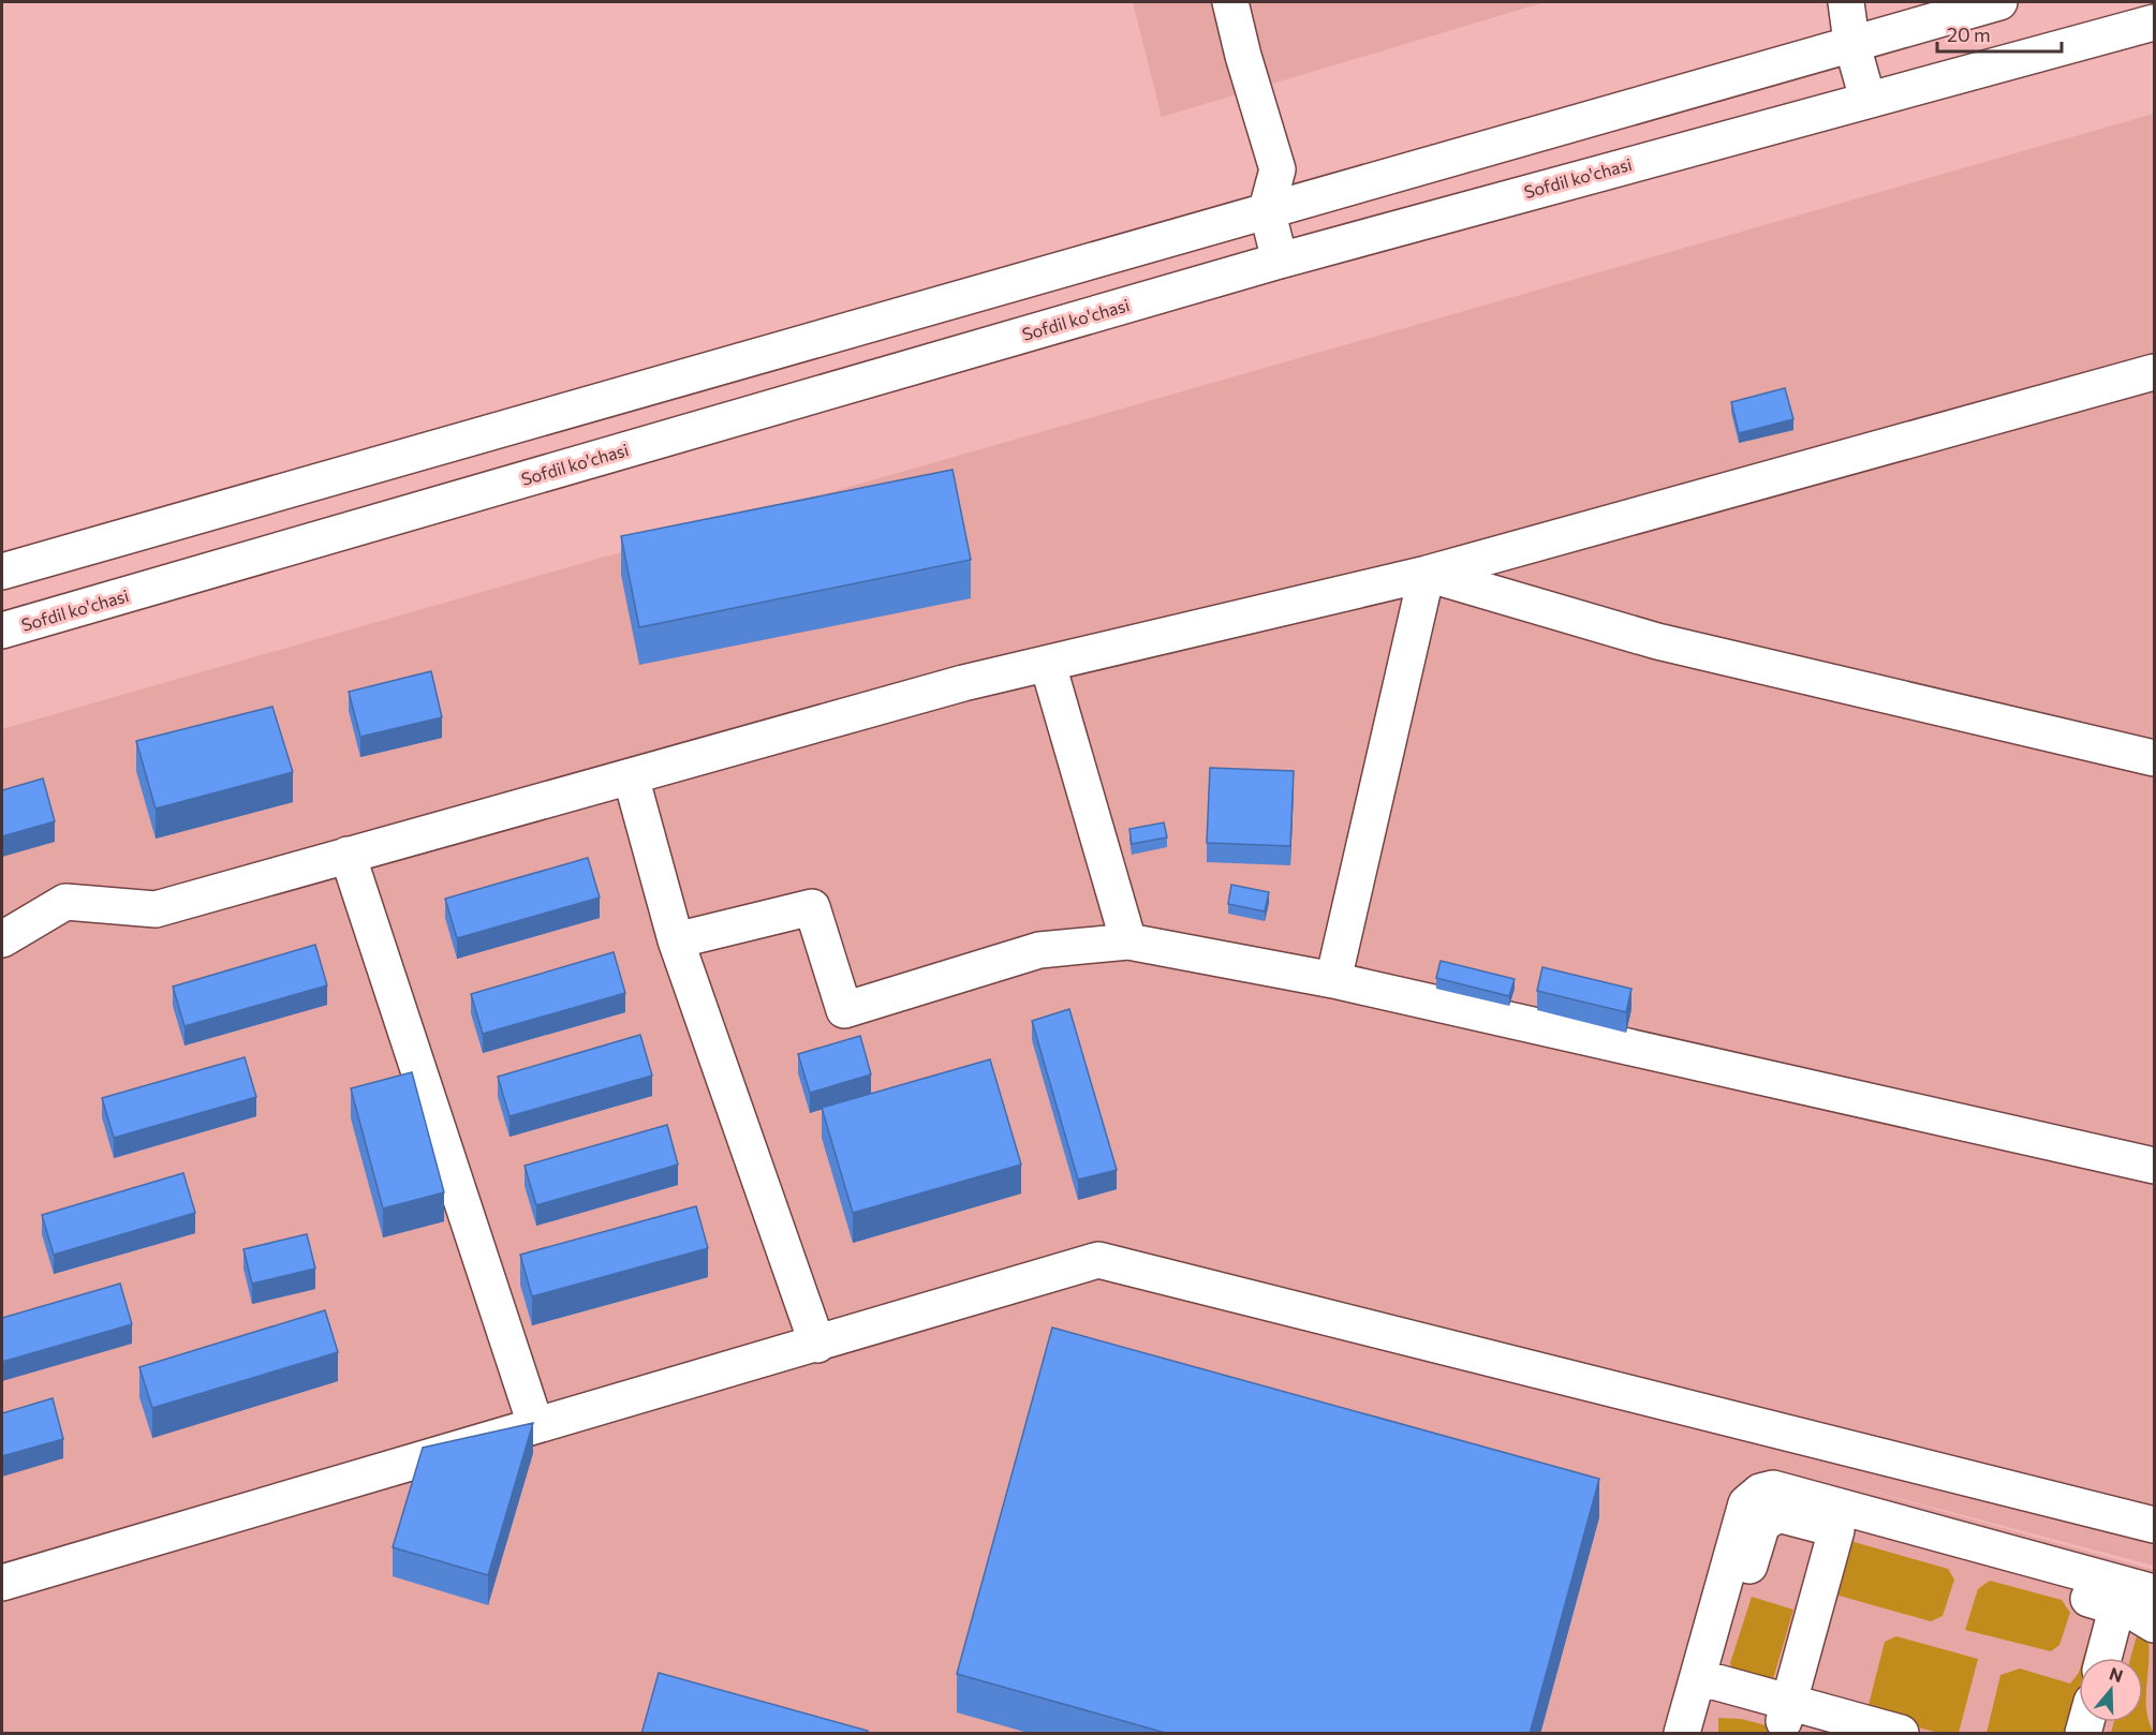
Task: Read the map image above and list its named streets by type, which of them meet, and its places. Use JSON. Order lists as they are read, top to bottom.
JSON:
{
  "streets": {
    "street": ["Sofdil ko'chasi"]
  },
  "scale_bar": "20 m",
  "north": "top"
}
